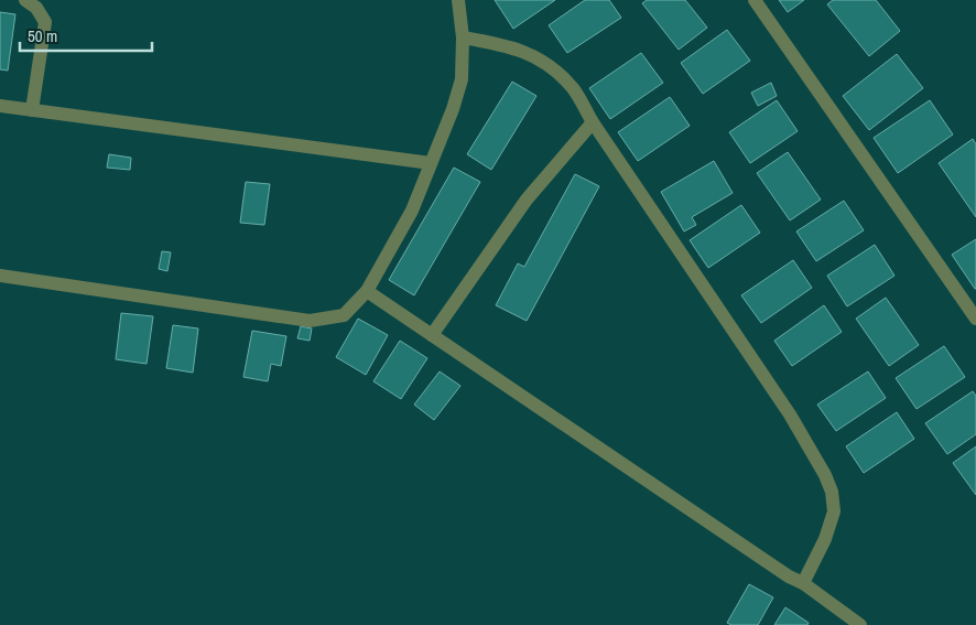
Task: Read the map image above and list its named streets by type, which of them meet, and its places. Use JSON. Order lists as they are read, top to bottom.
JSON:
{
  "scale_bar": "50 m"
}
